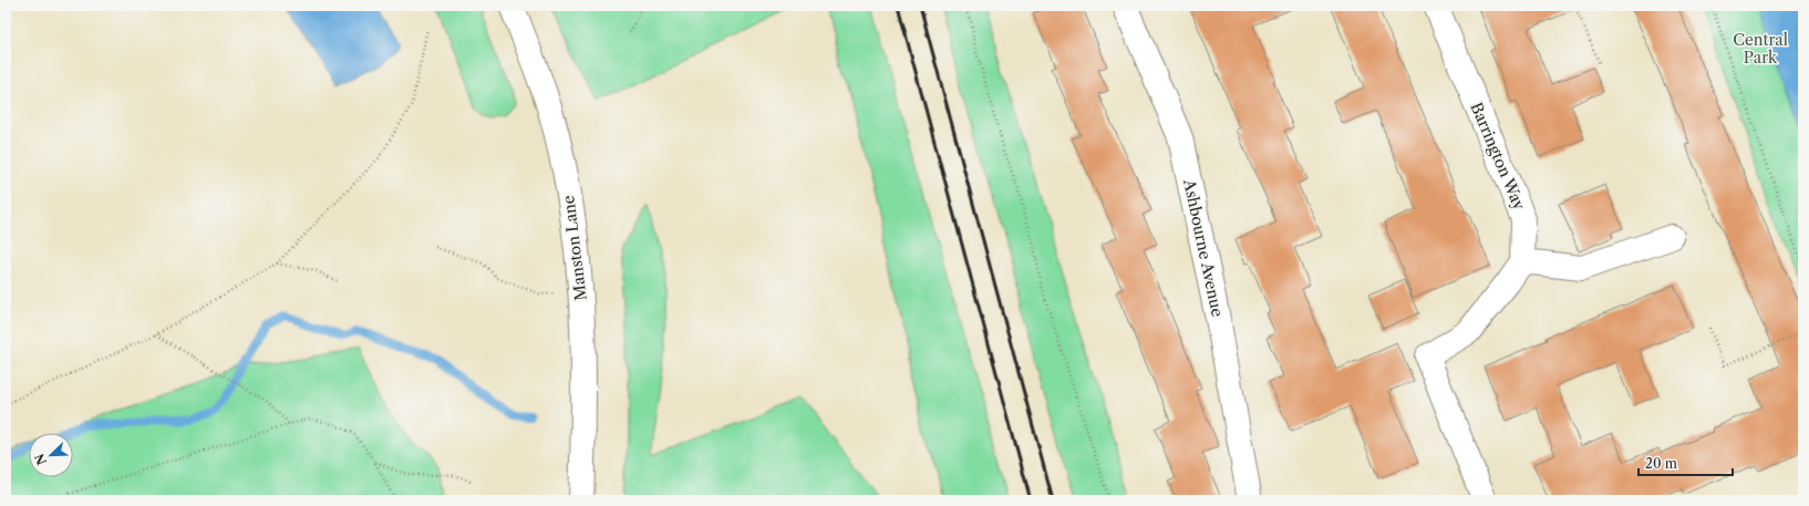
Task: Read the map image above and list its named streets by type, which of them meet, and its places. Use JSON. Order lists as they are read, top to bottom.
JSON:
{
  "streets": {
    "street": ["Barrington Way", "Manston Lane", "Ashbourne Avenue"]
  },
  "parks": ["Central Park"],
  "scale_bar": "20 m",
  "north": "bottom left"
}
